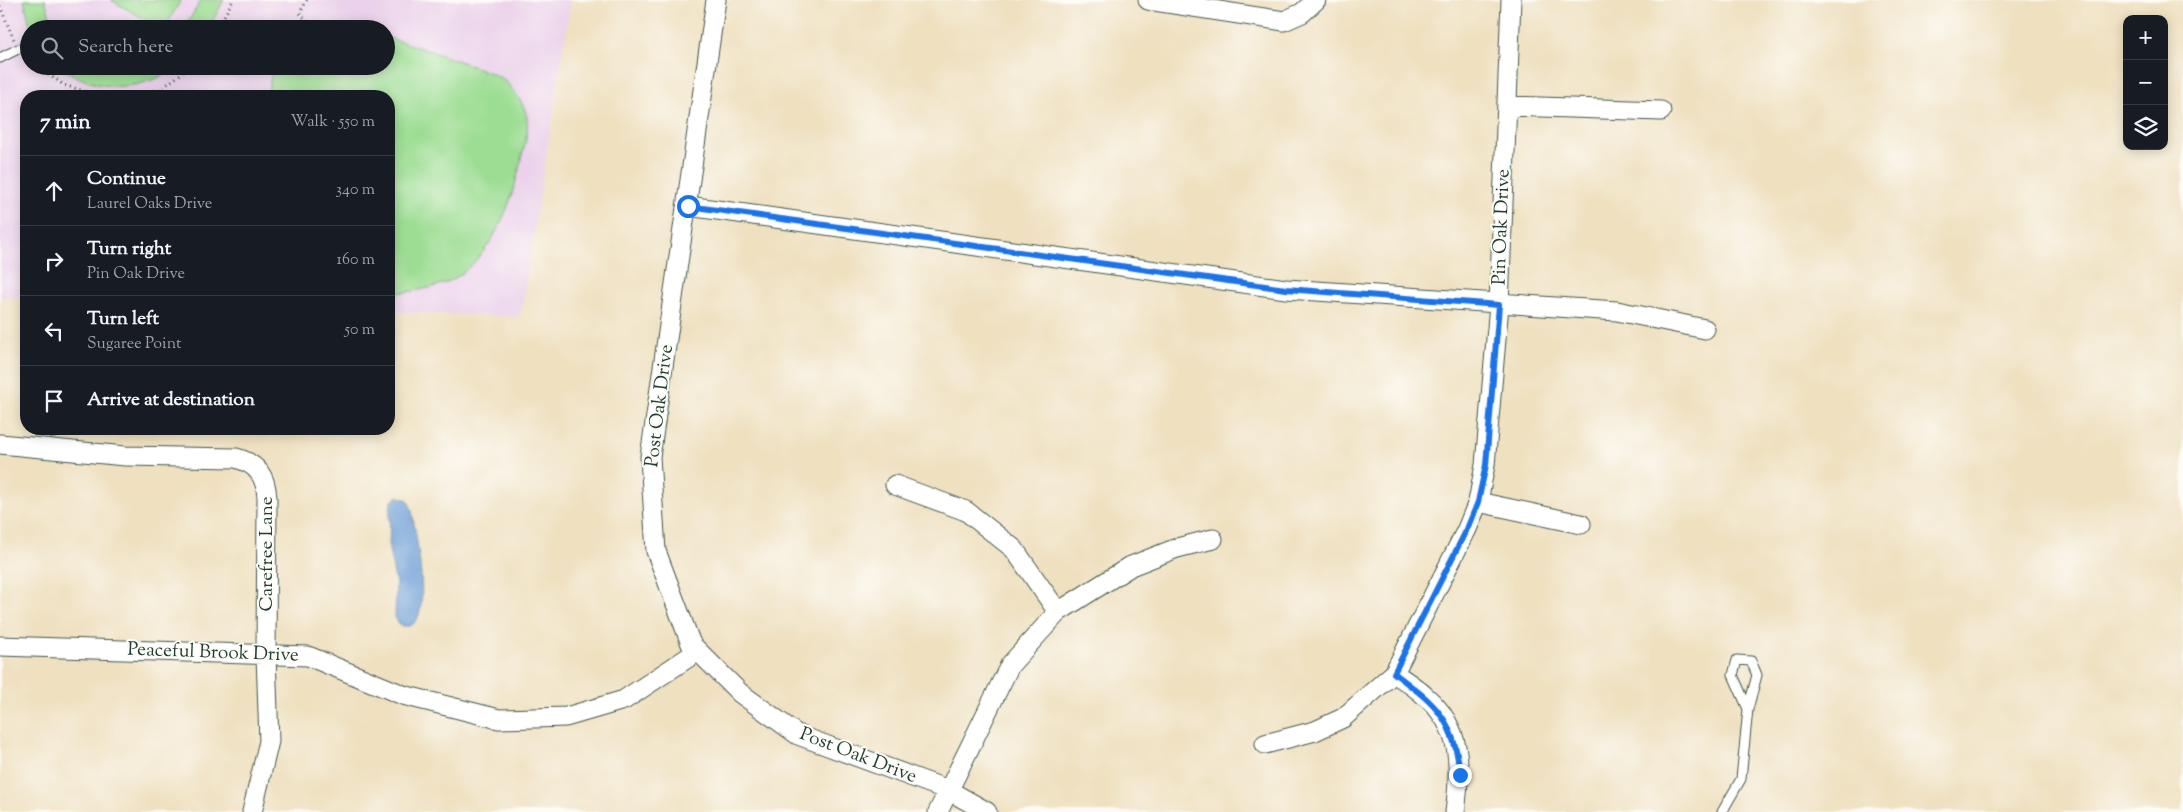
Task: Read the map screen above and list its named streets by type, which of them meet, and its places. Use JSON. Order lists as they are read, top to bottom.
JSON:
{
  "streets": {
    "street": [
      "Pin Oak Drive",
      "Post Oak Drive",
      "Carefree Lane",
      "Peaceful Brook Drive"
    ]
  },
  "crossings": [
    ["Post Oak Drive", "Peaceful Brook Drive"],
    ["Carefree Lane", "Peaceful Brook Drive"]
  ],
  "page": {
    "map_buttons": ["+", "−"],
    "search": "Search here",
    "heading": ["7 min", "Walk · 550 m"],
    "list": [
      ["Continue", "Laurel Oaks Drive", "340 m"],
      ["Turn right", "Pin Oak Drive", "160 m"],
      ["Turn left", "Sugaree Point", "50 m"],
      "Arrive at destination"
    ]
  }
}
